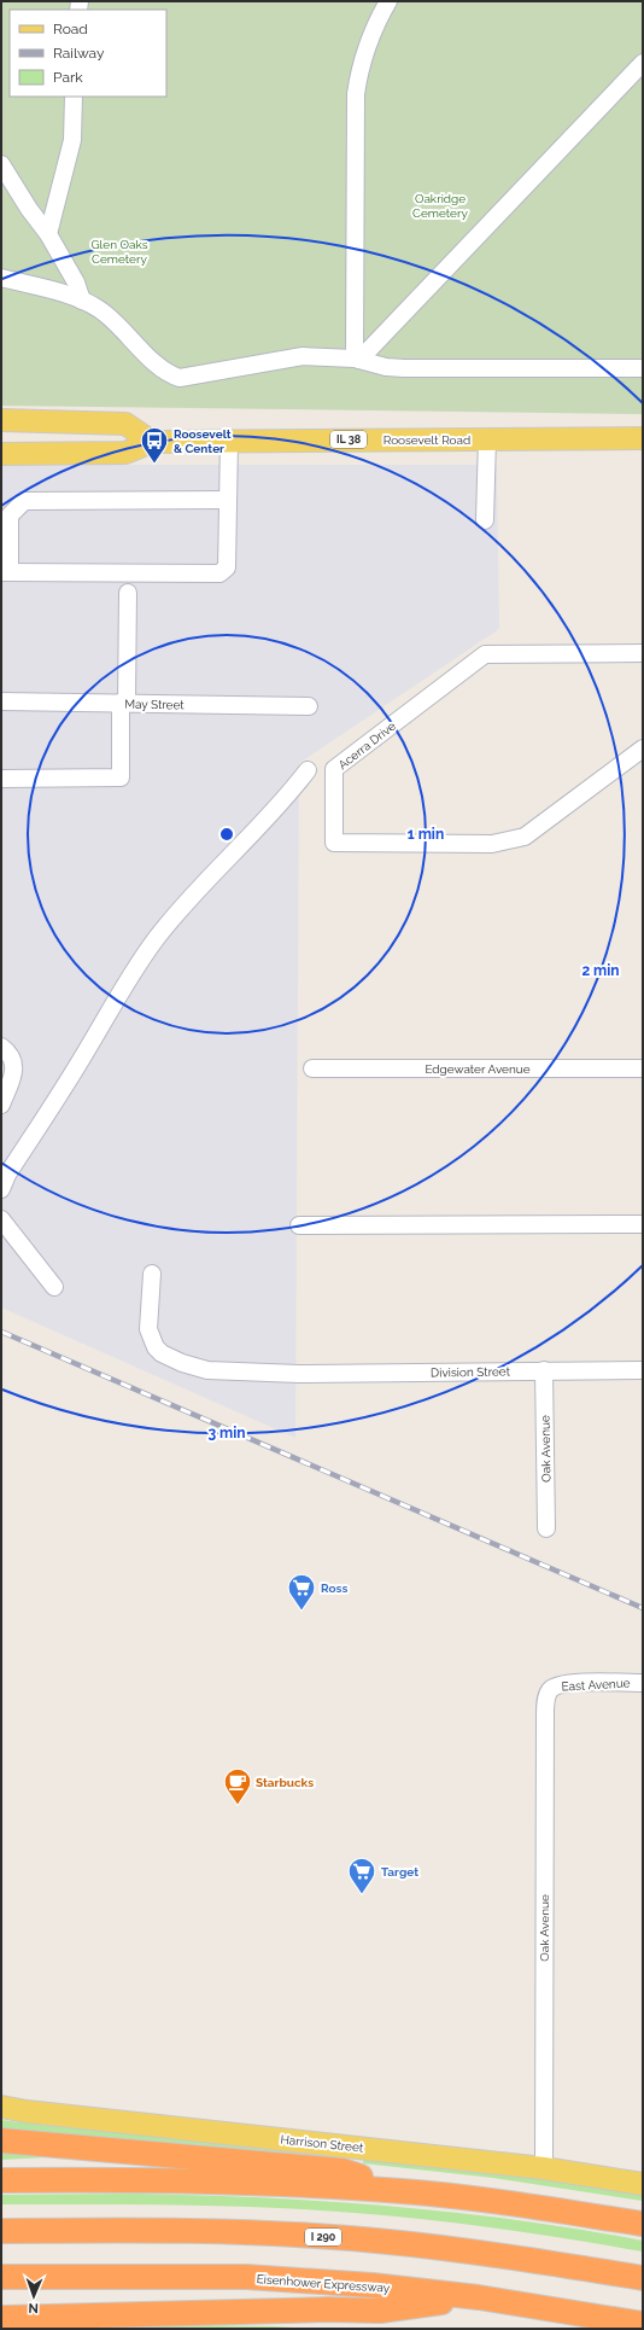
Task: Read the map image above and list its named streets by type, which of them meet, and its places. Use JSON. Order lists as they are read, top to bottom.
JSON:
{
  "streets": {
    "highway": ["I 290", "Eisenhower Expressway"],
    "main road": ["IL 38", "Roosevelt Road", "Harrison Street"],
    "street": [
      "May Street",
      "Acerra Drive",
      "Edgewater Avenue",
      "Division Street",
      "Oak Avenue",
      "East Avenue"
    ]
  },
  "crossings": [
    ["Division Street", "Oak Avenue"],
    ["Oak Avenue", "East Avenue"],
    ["Oak Avenue", "Harrison Street"]
  ],
  "parks": ["Oakridge Cemetery", "Glen Oaks Cemetery"],
  "places": {
    "bus stop": ["Roosevelt & Center"],
    "supermarket": ["Ross", "Target"],
    "cafe": ["Starbucks"]
  },
  "legend": ["Road", "Railway", "Park"],
  "north": "bottom",
  "rings": ["1 min", "2 min", "3 min"]
}
